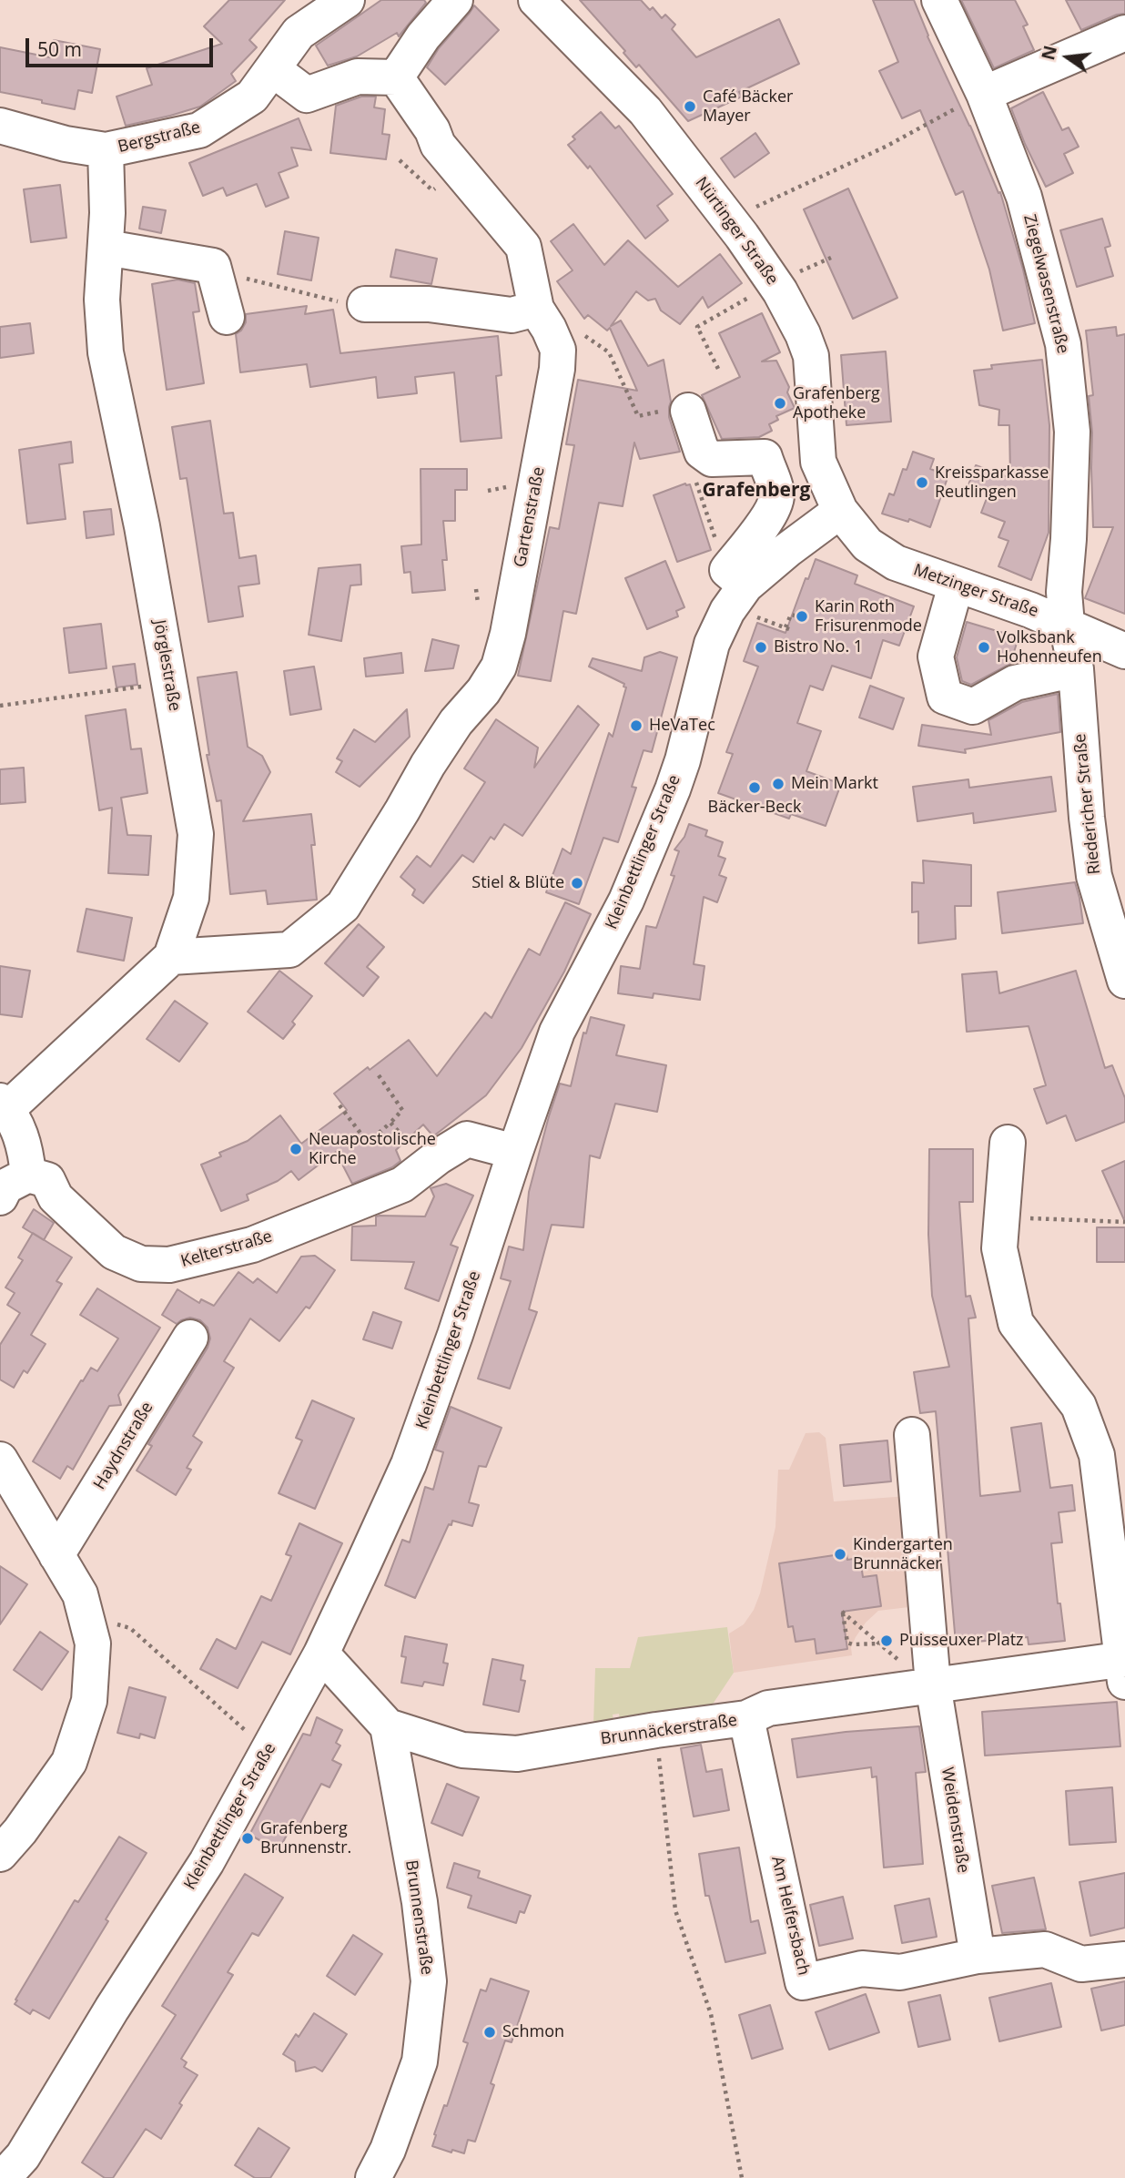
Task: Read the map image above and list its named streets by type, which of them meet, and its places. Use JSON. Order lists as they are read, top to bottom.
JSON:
{
  "streets": {
    "street": [
      "Bergstraße",
      "Nürtinger Straße",
      "Ziegelwasenstraße",
      "Gartenstraße",
      "Metzinger Straße",
      "Jörglestraße",
      "Riedericher Straße",
      "Kleinbettlinger Straße",
      "Kelterstraße",
      "Haydnstraße",
      "Brunnäckerstraße",
      "Weidenstraße",
      "Am Helfersbach",
      "Brunnenstraße"
    ]
  },
  "crossings": [
    ["Bergstraße", "Jörglestraße"],
    ["Nürtinger Straße", "Metzinger Straße"],
    ["Nürtinger Straße", "Kleinbettlinger Straße"],
    ["Ziegelwasenstraße", "Metzinger Straße"],
    ["Ziegelwasenstraße", "Riedericher Straße"],
    ["Gartenstraße", "Jörglestraße"],
    ["Metzinger Straße", "Riedericher Straße"],
    ["Metzinger Straße", "Kleinbettlinger Straße"],
    ["Kleinbettlinger Straße", "Kelterstraße"],
    ["Brunnäckerstraße", "Weidenstraße"],
    ["Brunnäckerstraße", "Am Helfersbach"],
    ["Brunnäckerstraße", "Brunnenstraße"],
    ["Weidenstraße", "Am Helfersbach"]
  ],
  "districts": ["Grafenberg"],
  "places": [
    "Café Bäcker Mayer",
    "Grafenberg Apotheke",
    "Kreissparkasse Reutlingen",
    "Karin Roth Frisurenmode",
    "Bistro No. 1",
    "Volksbank Hohenneufen",
    "HeVaTec",
    "Mein Markt",
    "Bäcker-Beck",
    "Stiel & Blüte",
    "Neuapostolische Kirche",
    "Kindergarten Brunnäcker",
    "Puisseuxer Platz",
    "Grafenberg Brunnenstr.",
    "Schmon"
  ],
  "scale_bar": "50 m",
  "north": "left"
}
